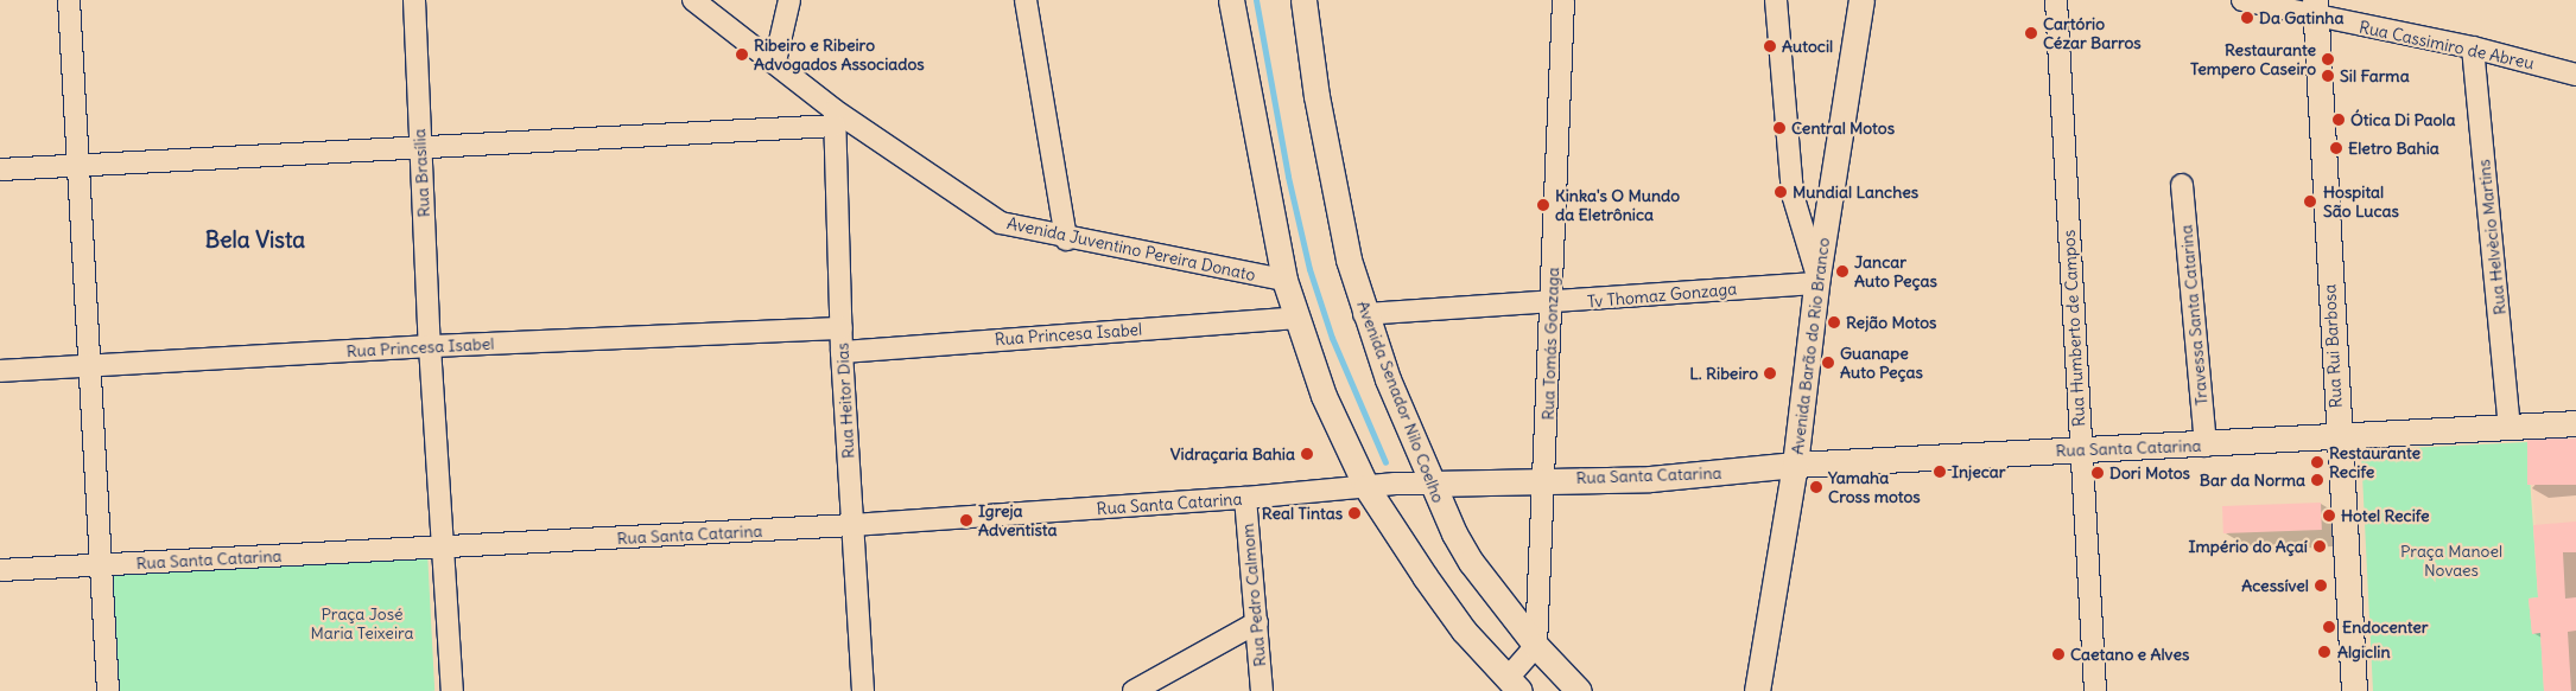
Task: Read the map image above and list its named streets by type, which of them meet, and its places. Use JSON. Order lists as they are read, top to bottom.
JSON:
{
  "streets": {
    "main road": [
      "Avenida Barão do Rio Branco",
      "Rua Rui Barbosa",
      "Avenida Senador Nilo Coelho",
      "Rua Santa Catarina"
    ],
    "street": [
      "Rua Cassimiro de Abreu",
      "Rua Brasília",
      "Rua Helvècio Martins",
      "Avenida Juventino Pereira Donato",
      "Tv Thomaz Gonzaga",
      "Travessa Santa Catarina",
      "Rua Humberto de Campos",
      "Rua Princesa Isabel",
      "Rua Tomás Gonzaga",
      "Rua Heitor Dias",
      "Rua Pedro Calmom"
    ]
  },
  "crossings": [
    ["Rua Cassimiro de Abreu", "Rua Helvècio Martins"],
    ["Rua Cassimiro de Abreu", "Rua Rui Barbosa"],
    ["Rua Brasília", "Rua Princesa Isabel"],
    ["Rua Brasília", "Rua Santa Catarina"],
    ["Rua Helvècio Martins", "Rua Santa Catarina"],
    ["Avenida Juventino Pereira Donato", "Rua Heitor Dias"],
    ["Tv Thomaz Gonzaga", "Rua Tomás Gonzaga"],
    ["Tv Thomaz Gonzaga", "Avenida Barão do Rio Branco"],
    ["Tv Thomaz Gonzaga", "Avenida Senador Nilo Coelho"],
    ["Travessa Santa Catarina", "Rua Santa Catarina"],
    ["Rua Humberto de Campos", "Rua Santa Catarina"],
    ["Rua Princesa Isabel", "Rua Heitor Dias"],
    ["Rua Tomás Gonzaga", "Avenida Senador Nilo Coelho"],
    ["Rua Tomás Gonzaga", "Rua Santa Catarina"],
    ["Avenida Barão do Rio Branco", "Rua Santa Catarina"],
    ["Rua Rui Barbosa", "Rua Santa Catarina"],
    ["Rua Heitor Dias", "Rua Santa Catarina"],
    ["Avenida Senador Nilo Coelho", "Rua Santa Catarina"],
    ["Rua Santa Catarina", "Rua Pedro Calmom"]
  ],
  "districts": ["Bela Vista"],
  "parks": ["Praça Manoel Novaes", "Praça José Maria Teixeira"],
  "places": [
    "Da Gatinha",
    "Cartório Cézar Barros",
    "Autocil",
    "Ribeiro e Ribeiro Advogados Associados",
    "Restaurante Tempero Caseiro",
    "Sil Farma",
    "Ótica Di Paola",
    "Central Motos",
    "Eletro Bahia",
    "Mundial Lanches",
    "Hospital São Lucas",
    "Kinka's O Mundo da Eletrônica",
    "Jancar Auto Peças",
    "Rejão Motos",
    "Guanape Auto Peças",
    "L. Ribeiro",
    "Vidraçaria Bahia",
    "Restaurante Recife",
    "Injecar",
    "Dori Motos",
    "Bar da Norma",
    "Yamaha Cross motos",
    "Real Tintas",
    "Hotel Recife",
    "Igreja Adventista",
    "Império do Açaí",
    "Acessível",
    "Endocenter",
    "Algiclin",
    "Caetano e Alves"
  ]
}
